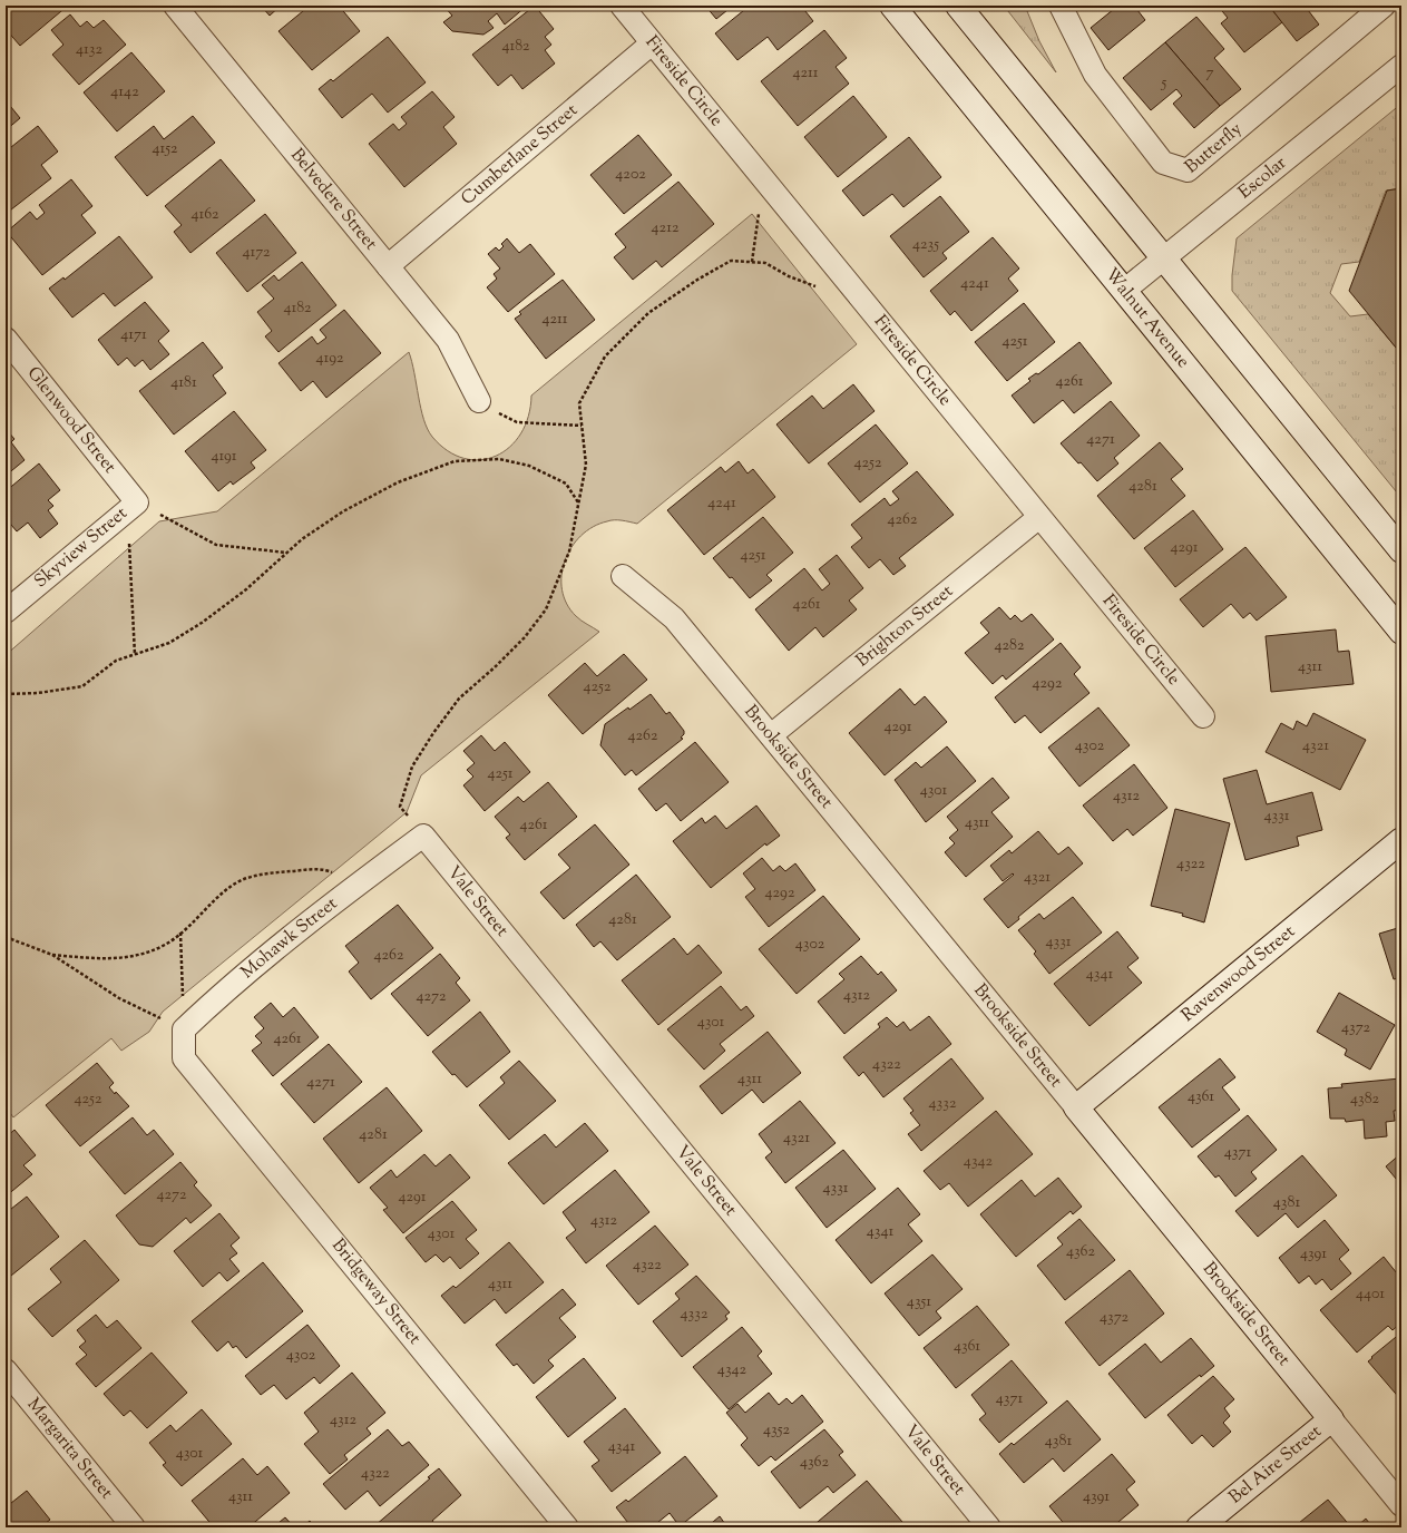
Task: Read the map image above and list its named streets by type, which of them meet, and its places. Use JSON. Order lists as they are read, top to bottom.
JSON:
{
  "streets": {
    "main road": [
      "Walnut Avenue",
      "Brookside Street",
      "Ravenwood Street",
      "Bel Aire Street"
    ],
    "street": [
      "Fireside Circle",
      "Butterfly",
      "Cumberlane Street",
      "Escolar",
      "Belvedere Street",
      "Glenwood Street",
      "Skyview Street",
      "Brighton Street",
      "Vale Street",
      "Mohawk Street",
      "Bridgeway Street",
      "Margarita Street"
    ]
  },
  "crossings": [
    ["Fireside Circle", "Cumberlane Street"],
    ["Fireside Circle", "Brighton Street"],
    ["Cumberlane Street", "Belvedere Street"],
    ["Escolar", "Walnut Avenue"],
    ["Glenwood Street", "Skyview Street"],
    ["Brighton Street", "Brookside Street"],
    ["Brookside Street", "Ravenwood Street"],
    ["Brookside Street", "Bel Aire Street"],
    ["Vale Street", "Mohawk Street"],
    ["Mohawk Street", "Bridgeway Street"]
  ],
  "house_numbers": [
    "4182",
    "4132",
    "4211",
    "7",
    "5",
    "4142",
    "4152",
    "4202",
    "4162",
    "4212",
    "4235",
    "4172",
    "4241",
    "4182",
    "4211",
    "4171",
    "4251",
    "4192",
    "4261",
    "4181",
    "4271",
    "4191",
    "4252",
    "4281",
    "4241",
    "4262",
    "4291",
    "4251",
    "4261",
    "4282",
    "4311",
    "4292",
    "4252",
    "4291",
    "4262",
    "4302",
    "4321",
    "4251",
    "4301",
    "4312",
    "4331",
    "4311",
    "4261",
    "4322",
    "4321",
    "4292",
    "4281",
    "4331",
    "4302",
    "4262",
    "4341",
    "4312",
    "4272",
    "4301",
    "4372",
    "4261",
    "4322",
    "4311",
    "4271",
    "4361",
    "4252",
    "4382",
    "4332",
    "4281",
    "4321",
    "4371",
    "4342",
    "4331",
    "4272",
    "4291",
    "4381",
    "4312",
    "4341",
    "4301",
    "4362",
    "4391",
    "4322",
    "4311",
    "4401",
    "4351",
    "4332",
    "4372",
    "4361",
    "4302",
    "4342",
    "4371",
    "4312",
    "4352",
    "4381",
    "4341",
    "4301",
    "4362",
    "4322",
    "4311",
    "4391"
  ]
}
